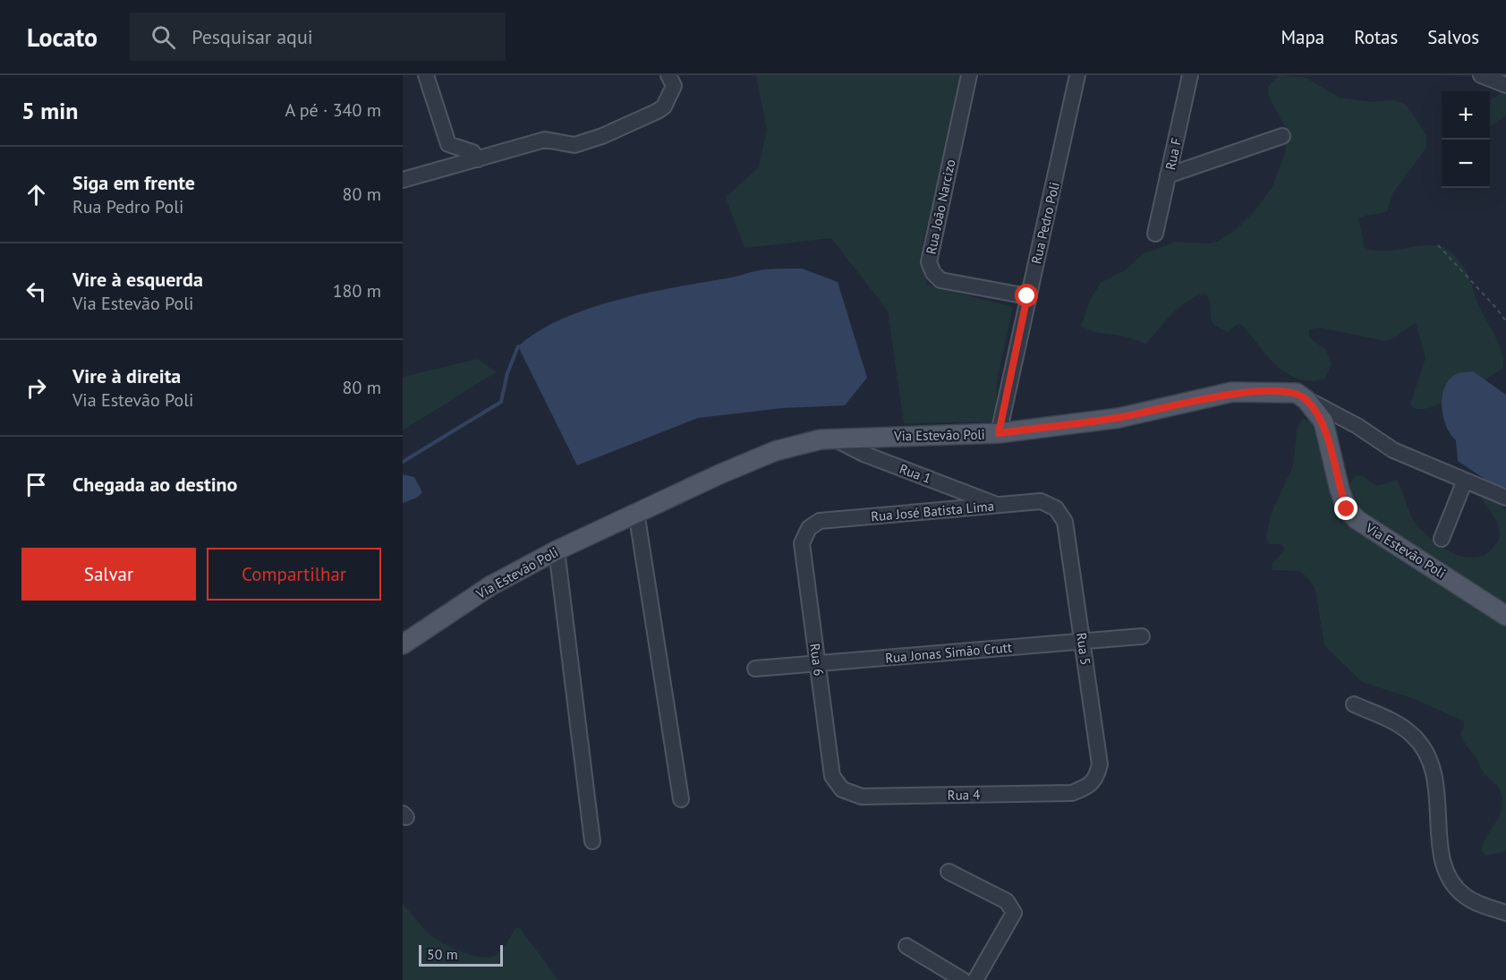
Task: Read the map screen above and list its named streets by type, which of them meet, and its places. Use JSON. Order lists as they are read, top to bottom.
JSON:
{
  "streets": {
    "main road": ["Via Estevão Poli"],
    "street": [
      "Rua F",
      "Rua João Narcizo",
      "Rua Pedro Poli",
      "Rua 1",
      "Rua José Batista Lima",
      "Rua 5",
      "Rua Jonas Simão Crutt",
      "Rua 6",
      "Rua 4"
    ]
  },
  "crossings": [
    ["Rua João Narcizo", "Rua Pedro Poli"],
    ["Rua Pedro Poli", "Via Estevão Poli"],
    ["Via Estevão Poli", "Rua 1"],
    ["Rua 1", "Rua José Batista Lima"],
    ["Rua José Batista Lima", "Rua 5"],
    ["Rua José Batista Lima", "Rua 6"],
    ["Rua 5", "Rua Jonas Simão Crutt"],
    ["Rua 5", "Rua 4"],
    ["Rua Jonas Simão Crutt", "Rua 6"],
    ["Rua 6", "Rua 4"]
  ],
  "scale_bar": "50 m",
  "page": {
    "header": "Locato",
    "search": "Pesquisar aqui",
    "nav": ["Mapa", "Rotas", "Salvos"],
    "heading": ["5 min", "A pé · 340 m"],
    "map_buttons": ["+", "−"],
    "list": [
      ["Siga em frente", "Rua Pedro Poli", "80 m"],
      ["Vire à esquerda", "Via Estevão Poli", "180 m"],
      ["Vire à direita", "Via Estevão Poli", "80 m"],
      "Chegada ao destino"
    ],
    "buttons": ["Salvar", "Compartilhar"],
    "scale": "50 m"
  }
}
